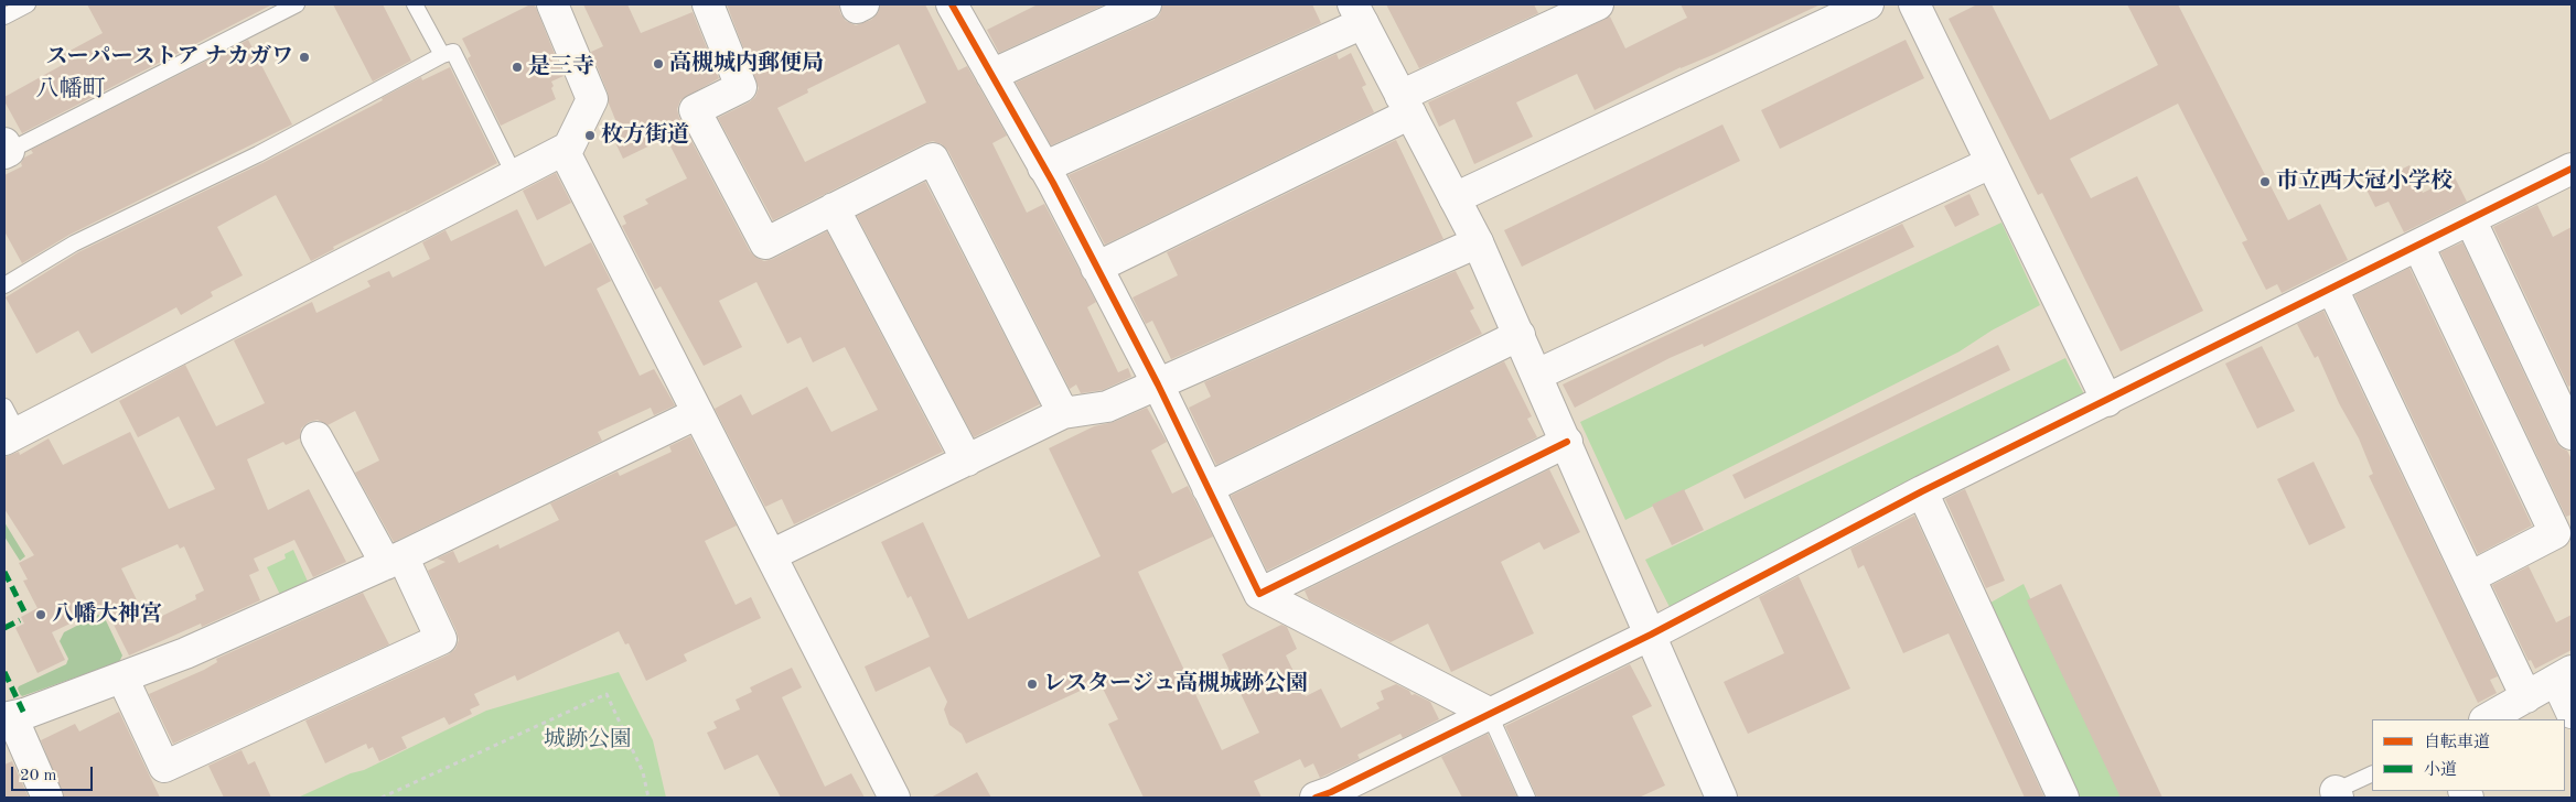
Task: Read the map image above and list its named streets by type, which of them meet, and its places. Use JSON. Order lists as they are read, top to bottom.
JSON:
{
  "districts": ["八幡町"],
  "parks": ["城跡公園"],
  "places": [
    "スーパーストア ナカガワ",
    "高槻城内郵便局",
    "是三寺",
    "枚方街道",
    "市立西大冠小学校",
    "八幡大神宮",
    "レスタージュ高槻城跡公園"
  ],
  "legend": ["自転車道", "小道"],
  "scale_bar": "20 m"
}
